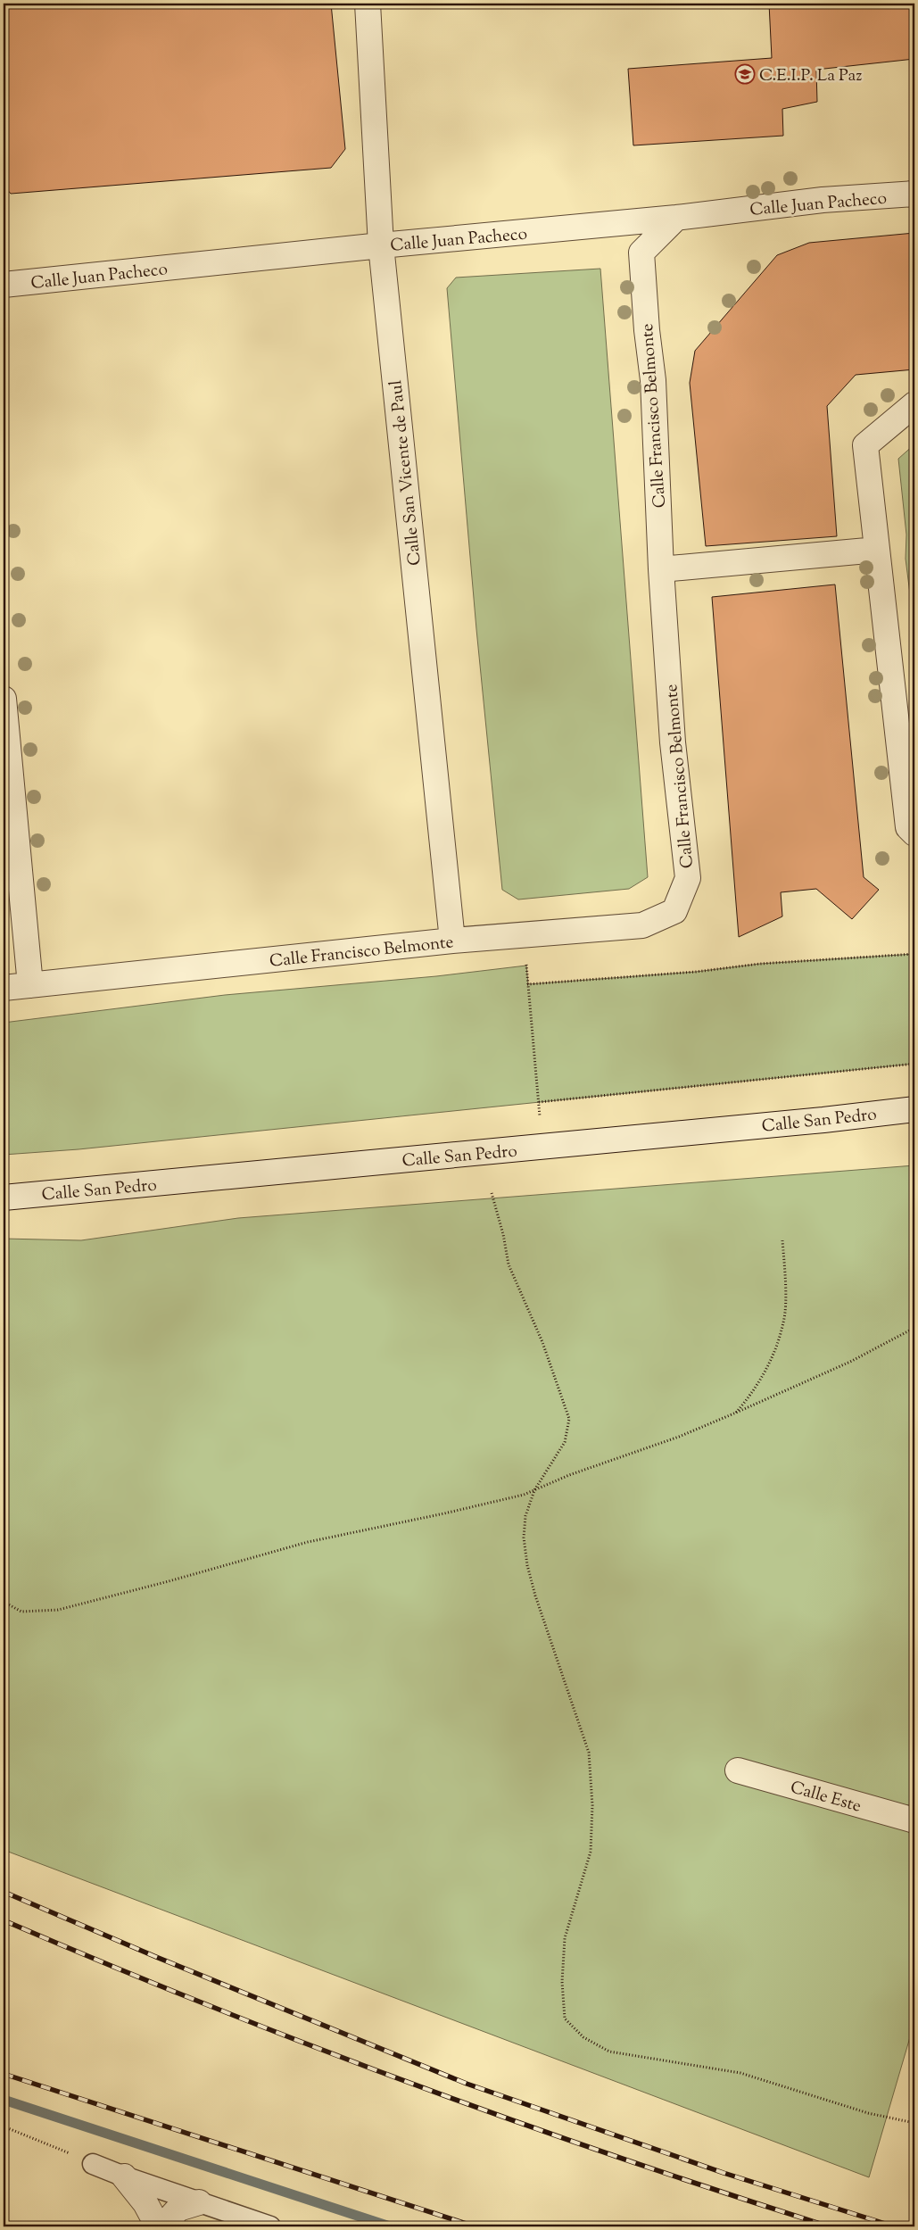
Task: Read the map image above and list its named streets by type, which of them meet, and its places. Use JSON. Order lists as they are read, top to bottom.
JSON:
{
  "streets": {
    "street": [
      "Calle Juan Pacheco",
      "Calle Francisco Belmonte",
      "Calle San Vicente de Paul",
      "Calle San Pedro",
      "Calle Este"
    ]
  },
  "crossings": [
    ["Calle Juan Pacheco", "Calle Francisco Belmonte"],
    ["Calle Juan Pacheco", "Calle San Vicente de Paul"],
    ["Calle Francisco Belmonte", "Calle San Vicente de Paul"]
  ],
  "places": {
    "school or university": ["C.E.I.P. La Paz"]
  }
}
